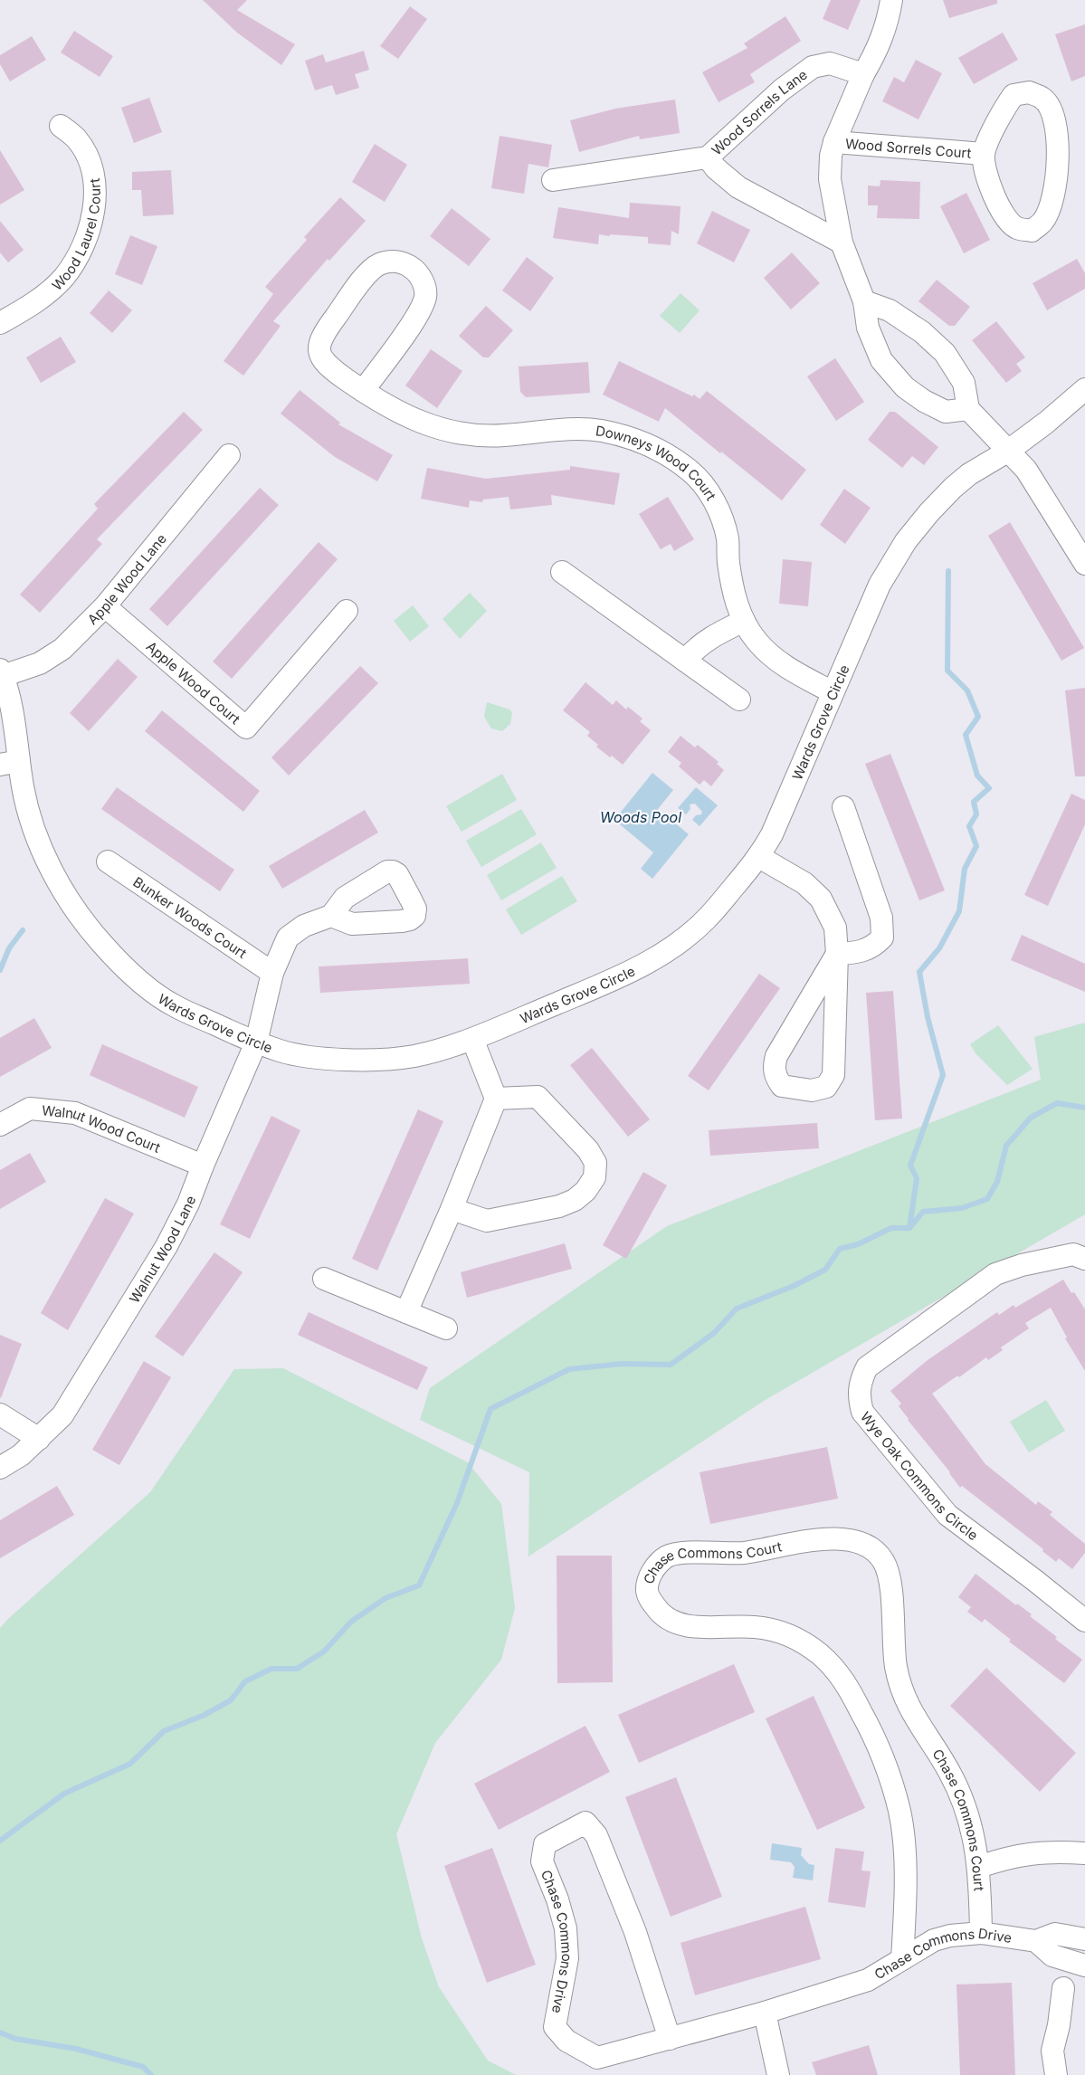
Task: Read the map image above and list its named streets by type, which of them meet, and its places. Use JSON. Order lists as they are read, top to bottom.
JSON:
{
  "streets": {
    "street": [
      "Wood Sorrels Lane",
      "Wood Sorrels Court",
      "Wood Laurel Court",
      "Downeys Wood Court",
      "Apple Wood Lane",
      "Apple Wood Court",
      "Wards Grove Circle",
      "Bunker Woods Court",
      "Walnut Wood Court",
      "Walnut Wood Lane",
      "Wye Oak Commons Circle",
      "Chase Commons Court",
      "Chase Commons Drive"
    ]
  },
  "crossings": [
    ["Downeys Wood Court", "Wards Grove Circle"],
    ["Apple Wood Lane", "Apple Wood Court"],
    ["Apple Wood Lane", "Wards Grove Circle"],
    ["Wards Grove Circle", "Walnut Wood Lane"],
    ["Bunker Woods Court", "Walnut Wood Lane"],
    ["Walnut Wood Court", "Walnut Wood Lane"],
    ["Chase Commons Court", "Chase Commons Drive"]
  ],
  "water": ["Woods Pool"]
}
